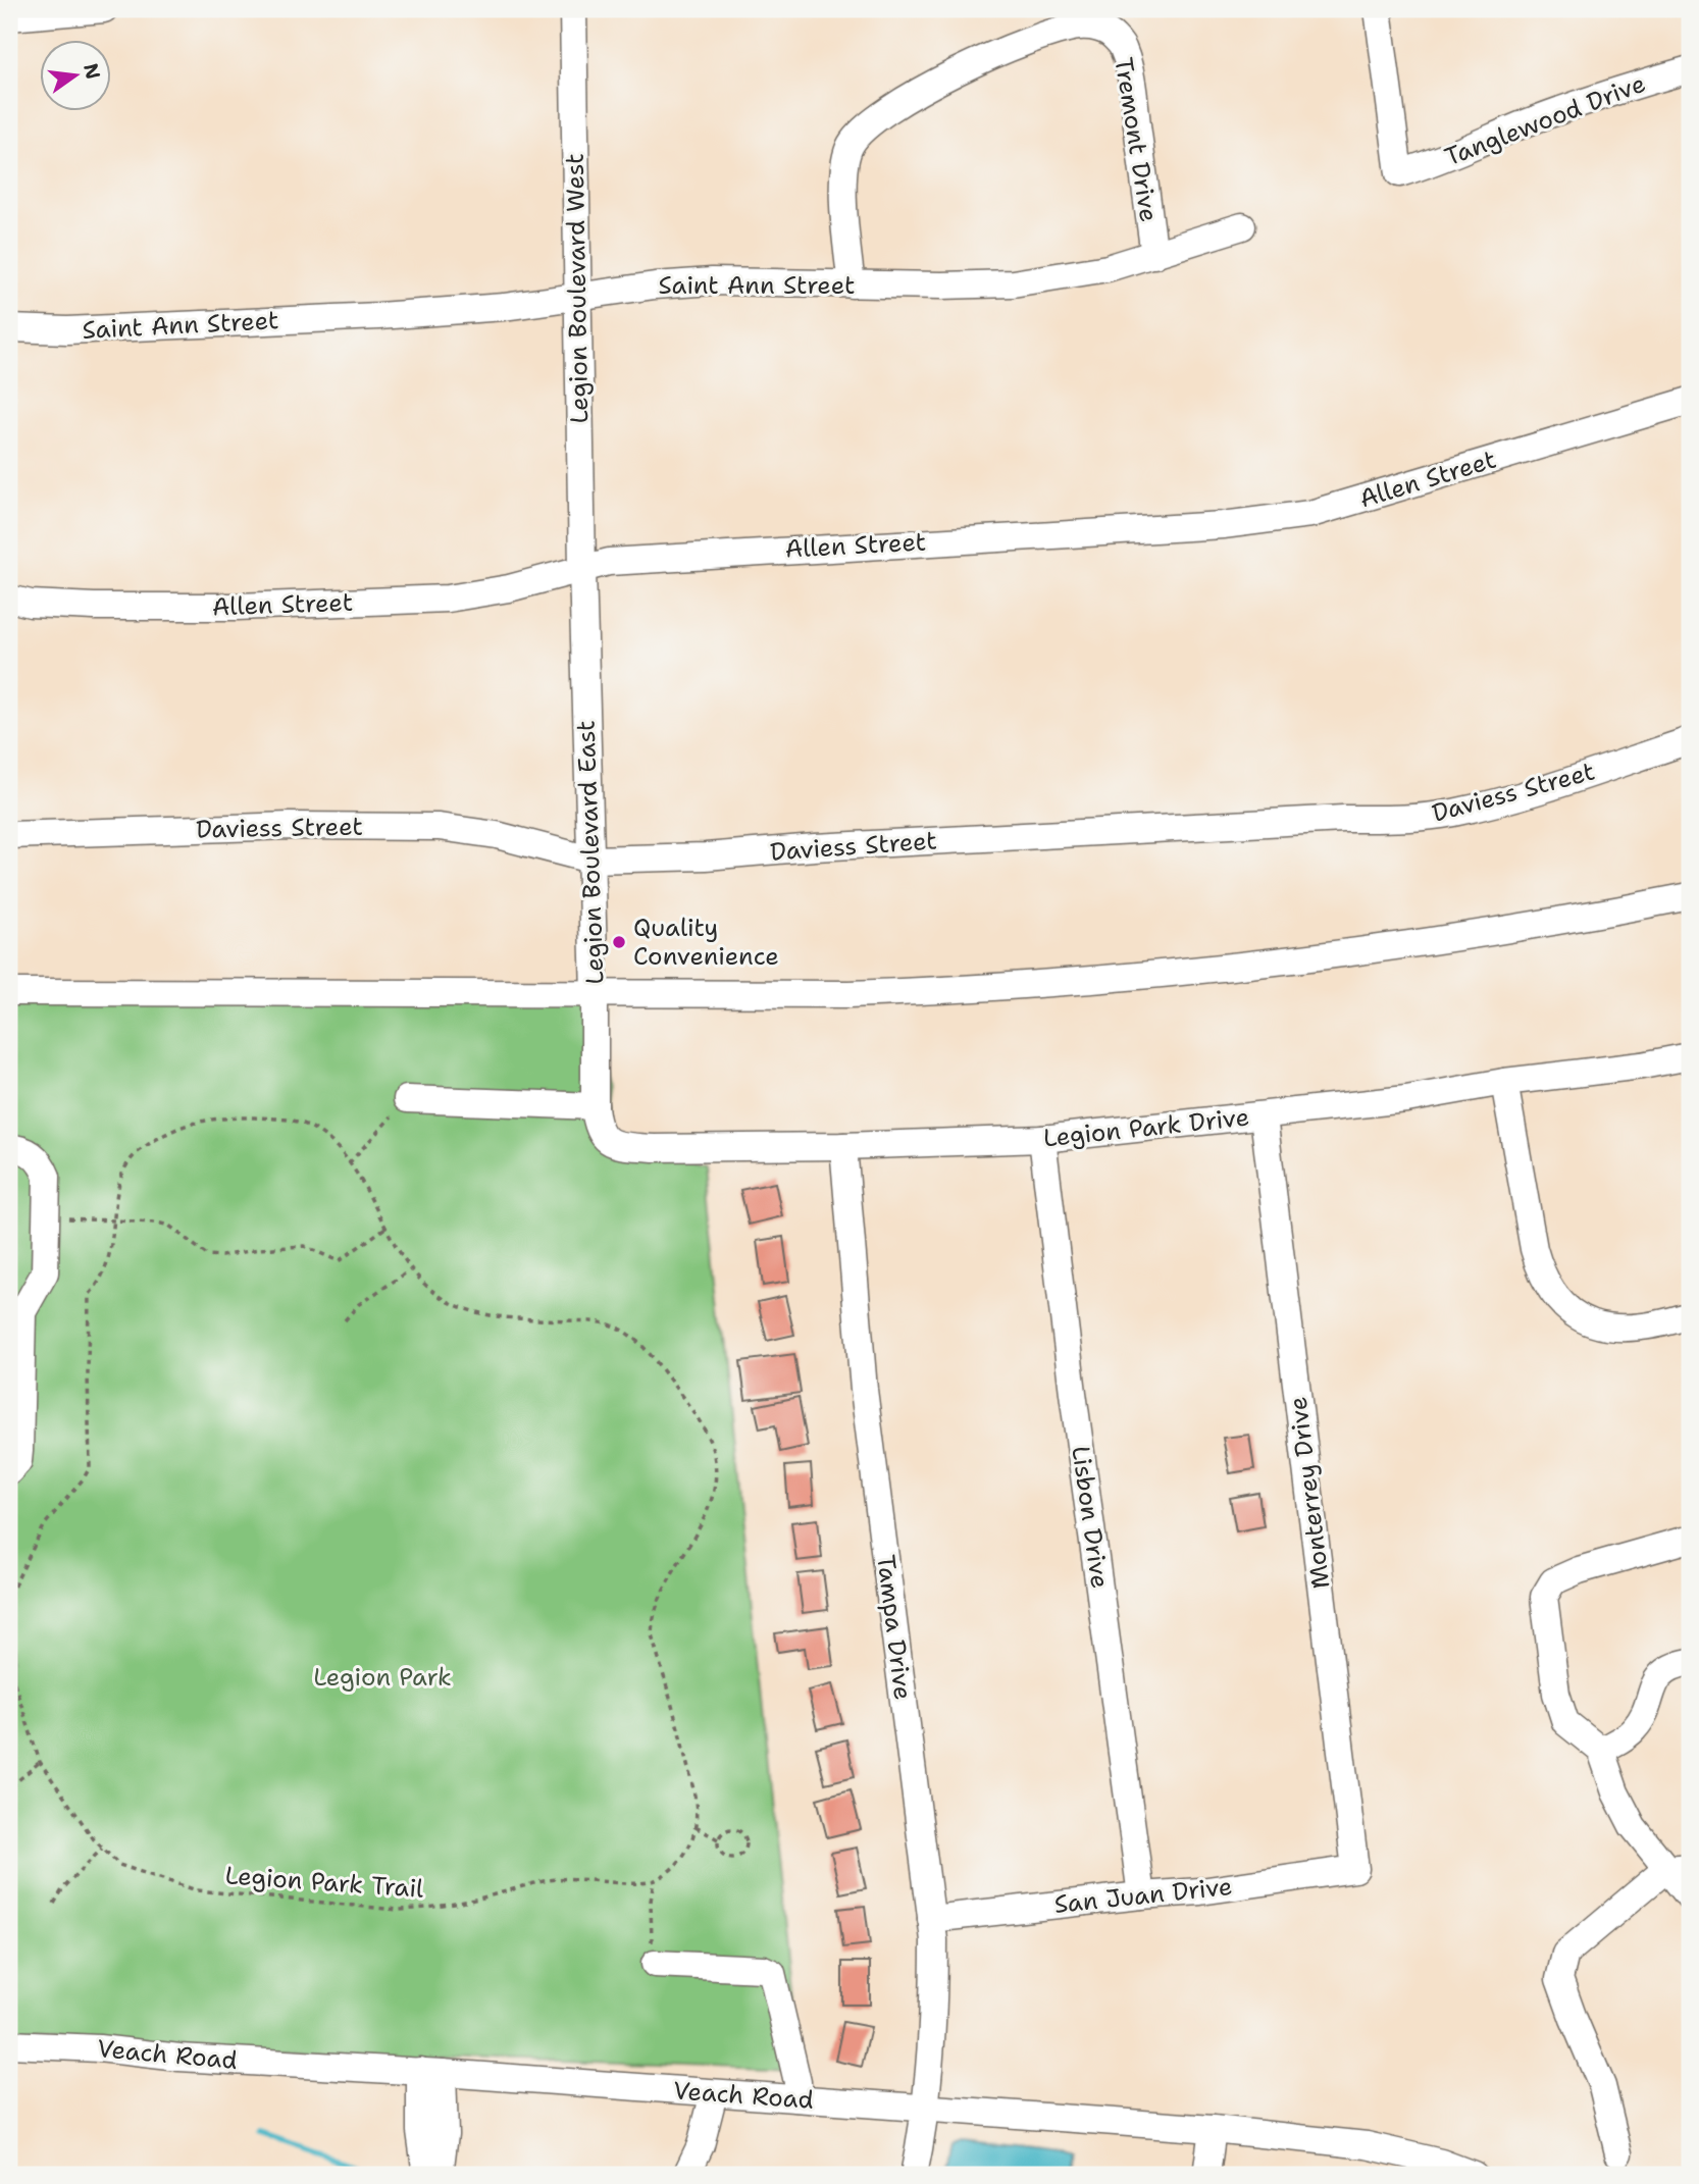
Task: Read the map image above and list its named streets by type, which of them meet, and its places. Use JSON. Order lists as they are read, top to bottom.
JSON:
{
  "streets": {
    "street": [
      "Tanglewood Drive",
      "Tremont Drive",
      "Saint Ann Street",
      "Legion Boulevard West",
      "Allen Street",
      "Daviess Street",
      "Legion Boulevard East",
      "Legion Park Drive",
      "Monterrey Drive",
      "Lisbon Drive",
      "Tampa Drive",
      "San Juan Drive",
      "Veach Road"
    ],
    "path": ["Legion Park Trail"]
  },
  "crossings": [
    ["Tremont Drive", "Saint Ann Street"],
    ["Saint Ann Street", "Legion Boulevard West"],
    ["Legion Boulevard West", "Allen Street"],
    ["Legion Boulevard West", "Legion Boulevard East"],
    ["Allen Street", "Legion Boulevard East"],
    ["Daviess Street", "Legion Boulevard East"],
    ["Legion Boulevard East", "Legion Park Drive"],
    ["Legion Park Drive", "Monterrey Drive"],
    ["Legion Park Drive", "Lisbon Drive"],
    ["Legion Park Drive", "Tampa Drive"],
    ["Monterrey Drive", "San Juan Drive"],
    ["Lisbon Drive", "San Juan Drive"],
    ["Tampa Drive", "San Juan Drive"],
    ["Tampa Drive", "Veach Road"]
  ],
  "parks": ["Legion Park"],
  "places": ["Quality Convenience"],
  "north": "right"
}
